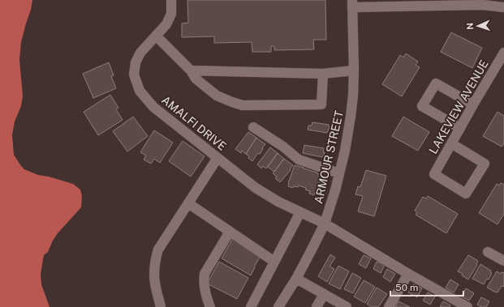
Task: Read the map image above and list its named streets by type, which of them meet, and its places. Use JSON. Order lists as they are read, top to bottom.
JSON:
{
  "streets": {
    "street": ["LAKEVIEW AVENUE", "AMALFI DRIVE", "ARMOUR STREET"]
  },
  "crossings": [
    ["AMALFI DRIVE", "ARMOUR STREET"]
  ],
  "scale_bar": "50 m",
  "north": "left"
}
